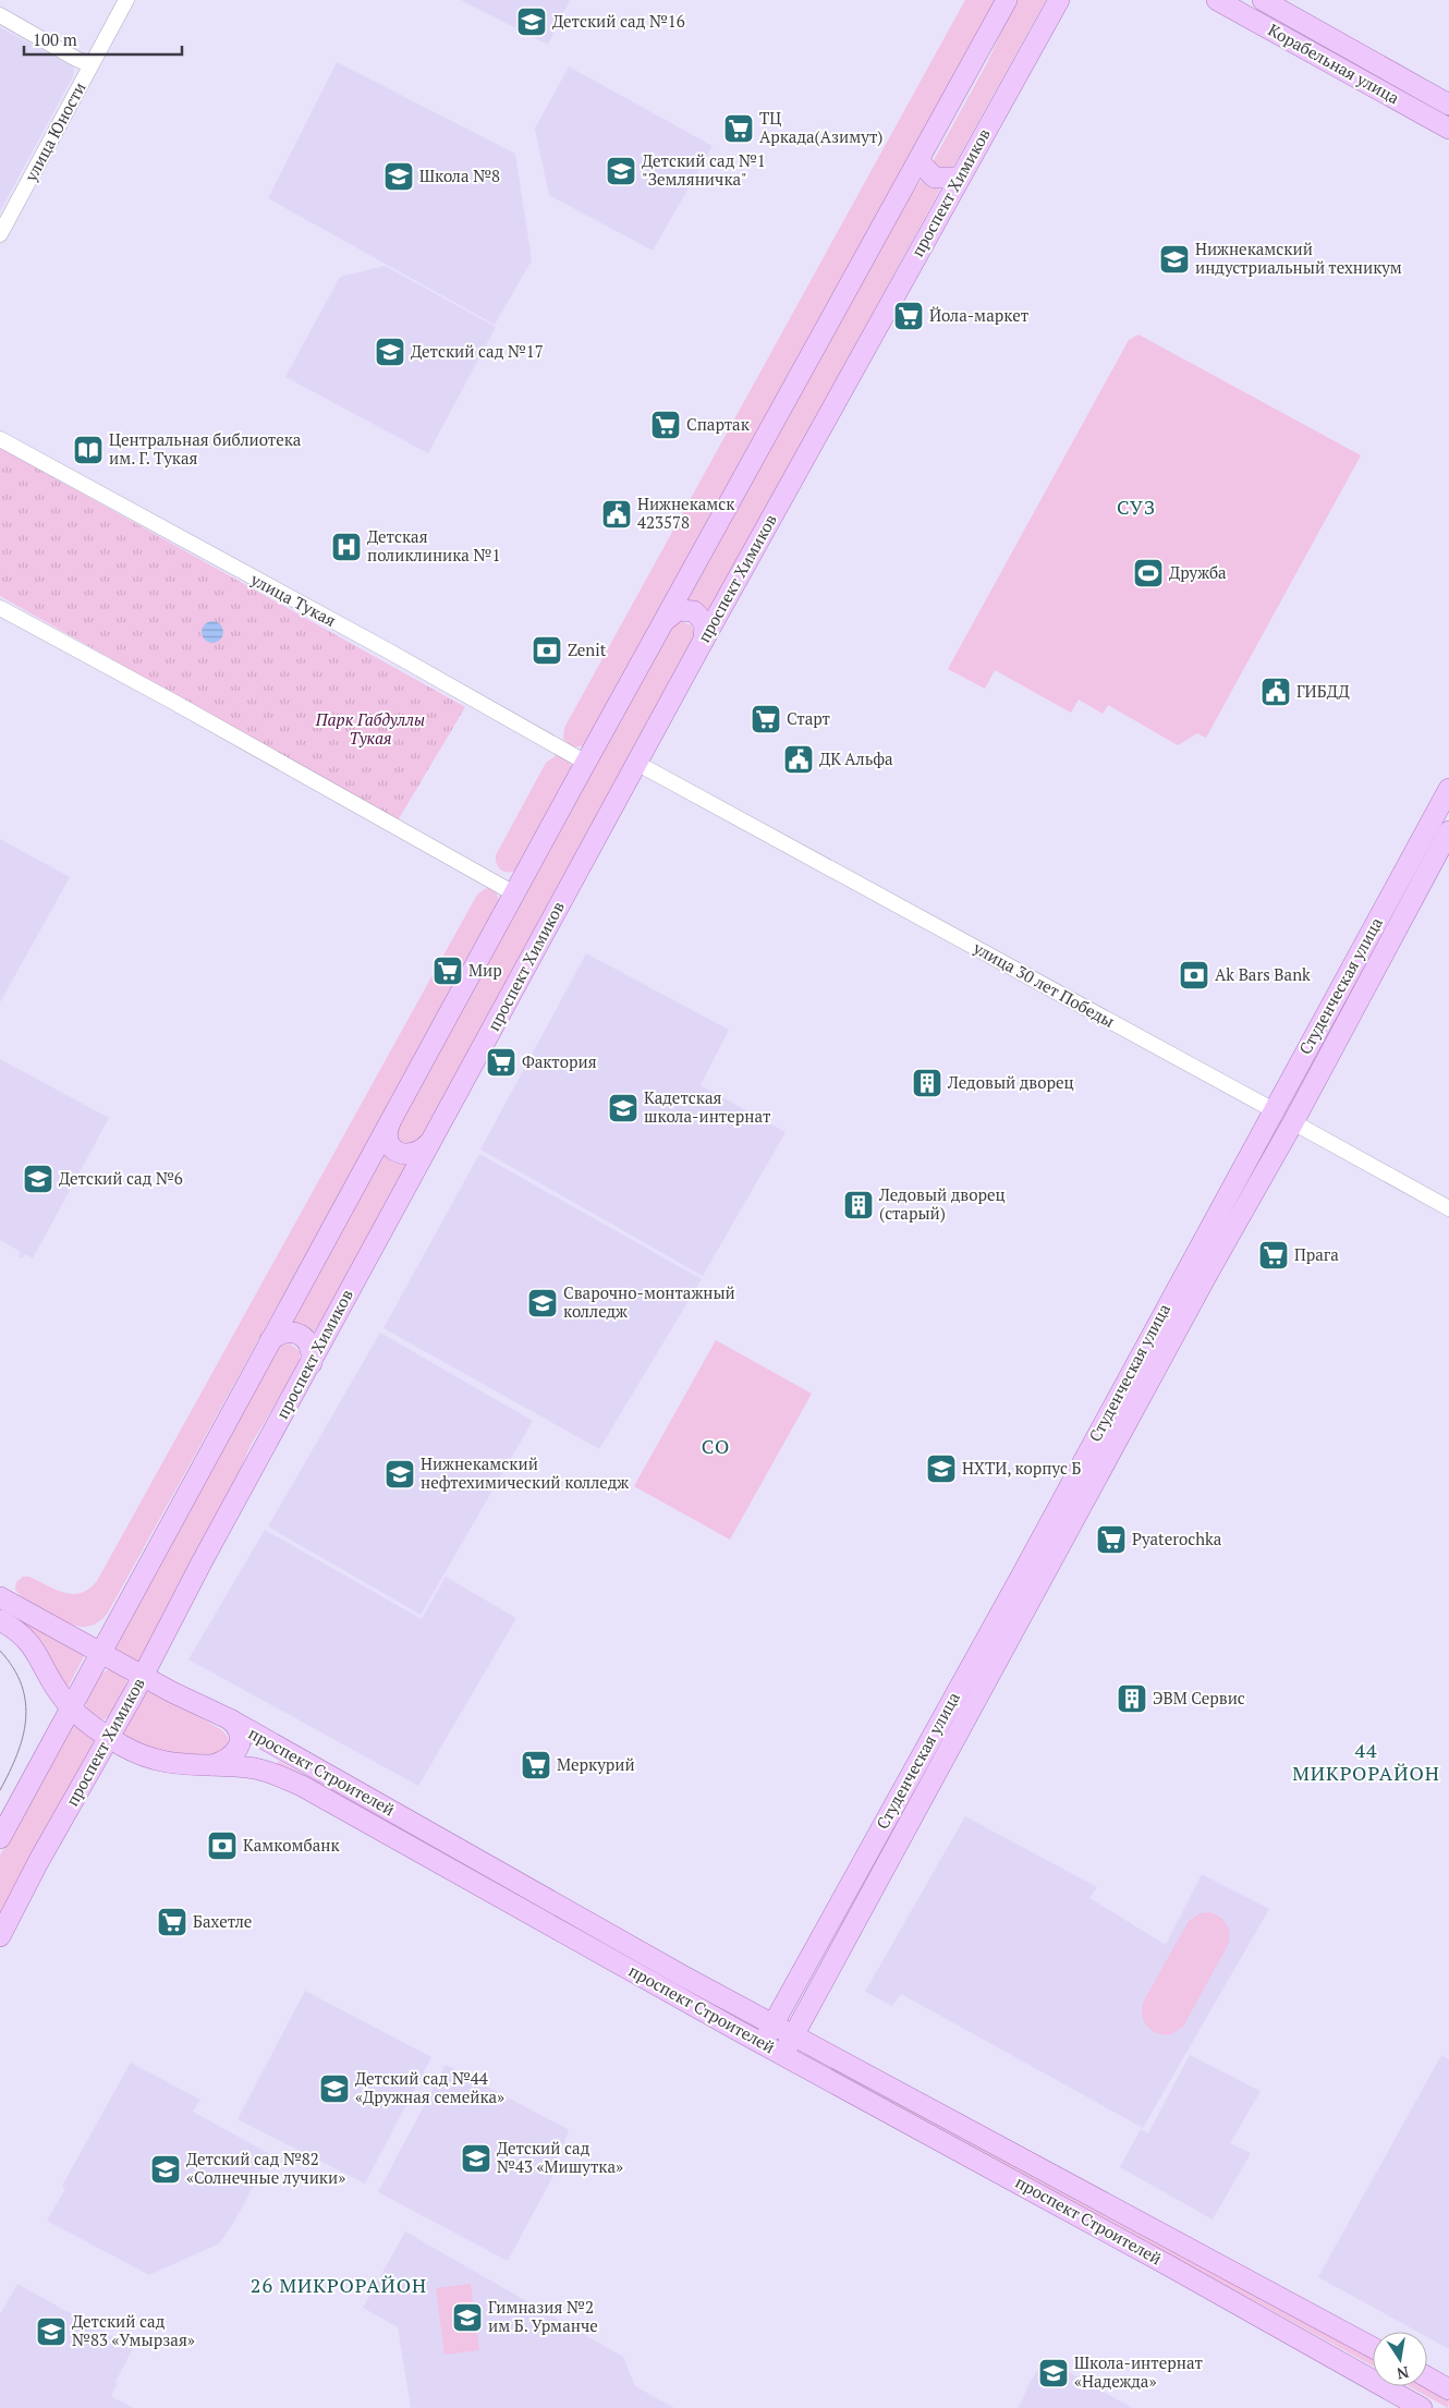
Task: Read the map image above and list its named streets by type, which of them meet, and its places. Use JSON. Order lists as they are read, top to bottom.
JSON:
{
  "streets": {
    "main road": [
      "Корабельная улица",
      "проспект Химиков",
      "улица 30 лет Победы",
      "Студенческая улица",
      "проспект Строителей"
    ],
    "street": ["улица Юности", "улица Тукая"]
  },
  "crossings": [
    ["проспект Химиков", "улица 30 лет Победы"],
    ["проспект Химиков", "проспект Строителей"],
    ["улица 30 лет Победы", "Студенческая улица"],
    ["Студенческая улица", "проспект Строителей"]
  ],
  "districts": [
    "СУЗ",
    "СО",
    "44 МИКРОРАЙОН",
    "26 МИКРОРАЙОН"
  ],
  "parks": ["Парк Габдуллы Тукая"],
  "places": {
    "school or university": [
      "Детский сад №16",
      "Детский сад №1 \"Земляничка\"",
      "Школа №8",
      "Нижнекамский индустриальный техникум",
      "Детский сад №17",
      "Кадетская школа-интернат",
      "Детский сад №6",
      "Сварочно-монтажный колледж",
      "НХТИ, корпус Б",
      "Нижнекамский нефтехимический колледж",
      "Детский сад №44 «Дружная семейка»",
      "Детский сад №43 «Мишутка»",
      "Детский сад №82 «Солнечные лучики»",
      "Гимназия №2 им Б. Урманче",
      "Детский сад №83 «Умырзая»",
      "Школа-интернат «Надежда»"
    ],
    "supermarket": [
      "ТЦ Аркада(Азимут)",
      "Йола-маркет",
      "Спартак",
      "Старт",
      "Мир",
      "Фактория",
      "Прага",
      "Pyaterochka",
      "Меркурий",
      "Бахетле"
    ],
    "library": ["Центральная библиотека им. Г. Тукая"],
    "public building": ["Нижнекамск 423578", "ГИБДД", "ДК Альфа"],
    "hospital": ["Детская поликлиника №1"],
    "sports": ["Дружба"],
    "bank": ["Zenit", "Ak Bars Bank", "Камкомбанк"],
    "building": ["Ледовый дворец", "Ледовый дворец (старый)", "ЭВМ Сервис"]
  },
  "scale_bar": "100 m",
  "north": "bottom"
}
